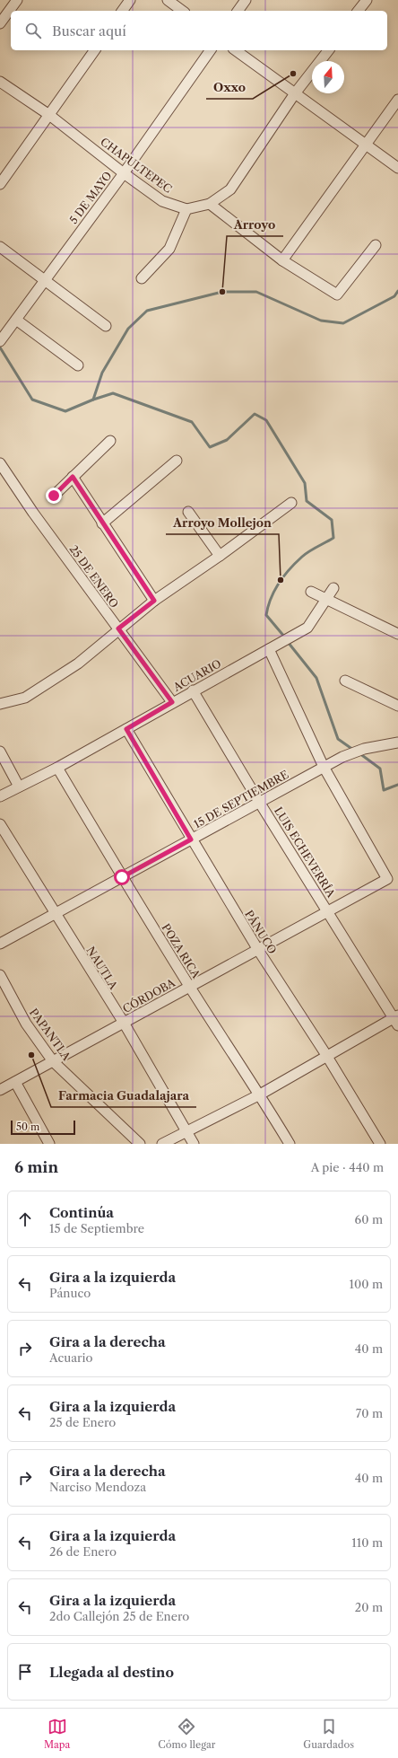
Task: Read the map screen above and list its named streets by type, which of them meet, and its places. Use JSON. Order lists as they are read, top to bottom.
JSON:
{
  "streets": {
    "street": [
      "CHAPULTEPEC",
      "5 DE MAYO",
      "25 DE ENERO",
      "ACUARIO",
      "15 DE SEPTIEMBRE",
      "LUIS ECHEVERRÍA",
      "PÁNUCO",
      "POZA RICA",
      "NAUTLA",
      "CÓRDOBA",
      "PAPANTLA"
    ]
  },
  "crossings": [
    ["CHAPULTEPEC", "5 DE MAYO"],
    ["25 DE ENERO", "ACUARIO"],
    ["ACUARIO", "LUIS ECHEVERRÍA"],
    ["ACUARIO", "PÁNUCO"],
    ["ACUARIO", "POZA RICA"],
    ["15 DE SEPTIEMBRE", "LUIS ECHEVERRÍA"],
    ["15 DE SEPTIEMBRE", "PÁNUCO"],
    ["15 DE SEPTIEMBRE", "POZA RICA"],
    ["15 DE SEPTIEMBRE", "NAUTLA"],
    ["15 DE SEPTIEMBRE", "CÓRDOBA"],
    ["LUIS ECHEVERRÍA", "CÓRDOBA"],
    ["PÁNUCO", "CÓRDOBA"],
    ["POZA RICA", "CÓRDOBA"],
    ["NAUTLA", "CÓRDOBA"],
    ["CÓRDOBA", "PAPANTLA"]
  ],
  "places": [
    "Oxxo",
    "Arroyo",
    "Arroyo Mollejon",
    "Farmacia Guadalajara"
  ],
  "scale_bar": "50 m",
  "north": "top",
  "page": {
    "search": "Buscar aquí",
    "scale": "50 m",
    "heading": ["6 min", "A pie · 440 m"],
    "list": [
      ["Continúa", "15 de Septiembre", "60 m"],
      ["Gira a la izquierda", "Pánuco", "100 m"],
      ["Gira a la derecha", "Acuario", "40 m"],
      ["Gira a la izquierda", "25 de Enero", "70 m"],
      ["Gira a la derecha", "Narciso Mendoza", "40 m"],
      ["Gira a la izquierda", "26 de Enero", "110 m"],
      ["Gira a la izquierda", "2do Callejón 25 de Enero", "20 m"],
      "Llegada al destino"
    ],
    "nav": ["Mapa", "Cómo llegar", "Guardados"]
  }
}
